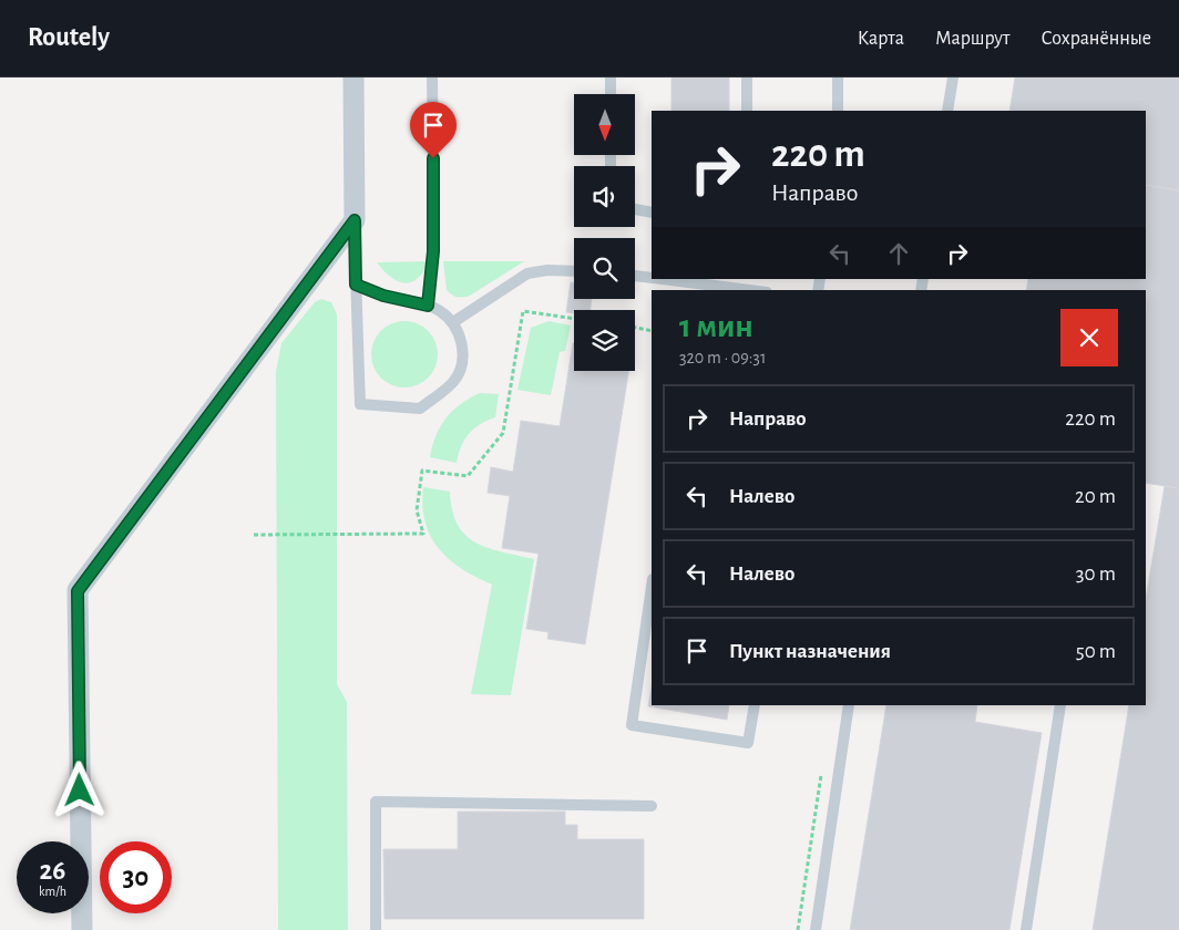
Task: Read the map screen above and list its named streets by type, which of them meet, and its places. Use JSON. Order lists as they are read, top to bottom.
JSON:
{
  "north": "bottom",
  "page": {
    "header": "Routely",
    "nav": ["Карта", "Маршрут", "Сохранённые"],
    "turn": ["220 m", "Направо"],
    "heading": ["1 мин", "320 m · 09:31"],
    "list": [
      {
        "name": "Направо",
        "value": "220 m"
      },
      {
        "name": "Налево",
        "value": "20 m"
      },
      {
        "name": "Налево",
        "value": "30 m"
      },
      {
        "name": "Пункт назначения",
        "value": "50 m"
      }
    ],
    "speed": "26 km/h",
    "limit": "30"
  }
}
